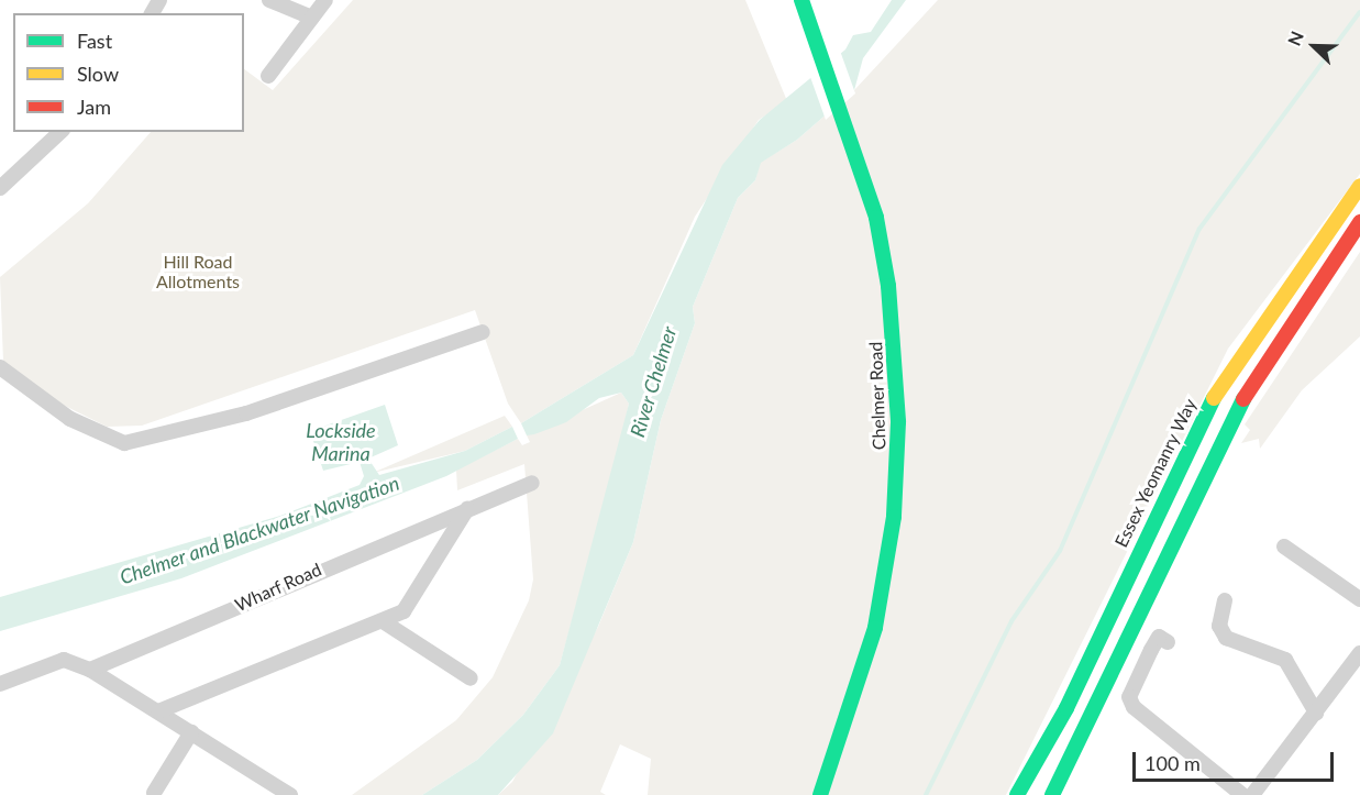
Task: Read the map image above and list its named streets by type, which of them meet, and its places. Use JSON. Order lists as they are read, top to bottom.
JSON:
{
  "streets": {
    "main road": ["Chelmer Road", "Essex Yeomanry Way"],
    "street": ["Wharf Road"]
  },
  "water": ["River Chelmer", "Lockside Marina", "Chelmer and Blackwater Navigation"],
  "parks": ["Hill Road Allotments"],
  "legend": ["Fast", "Slow", "Jam"],
  "scale_bar": "100 m",
  "north": "top left"
}
